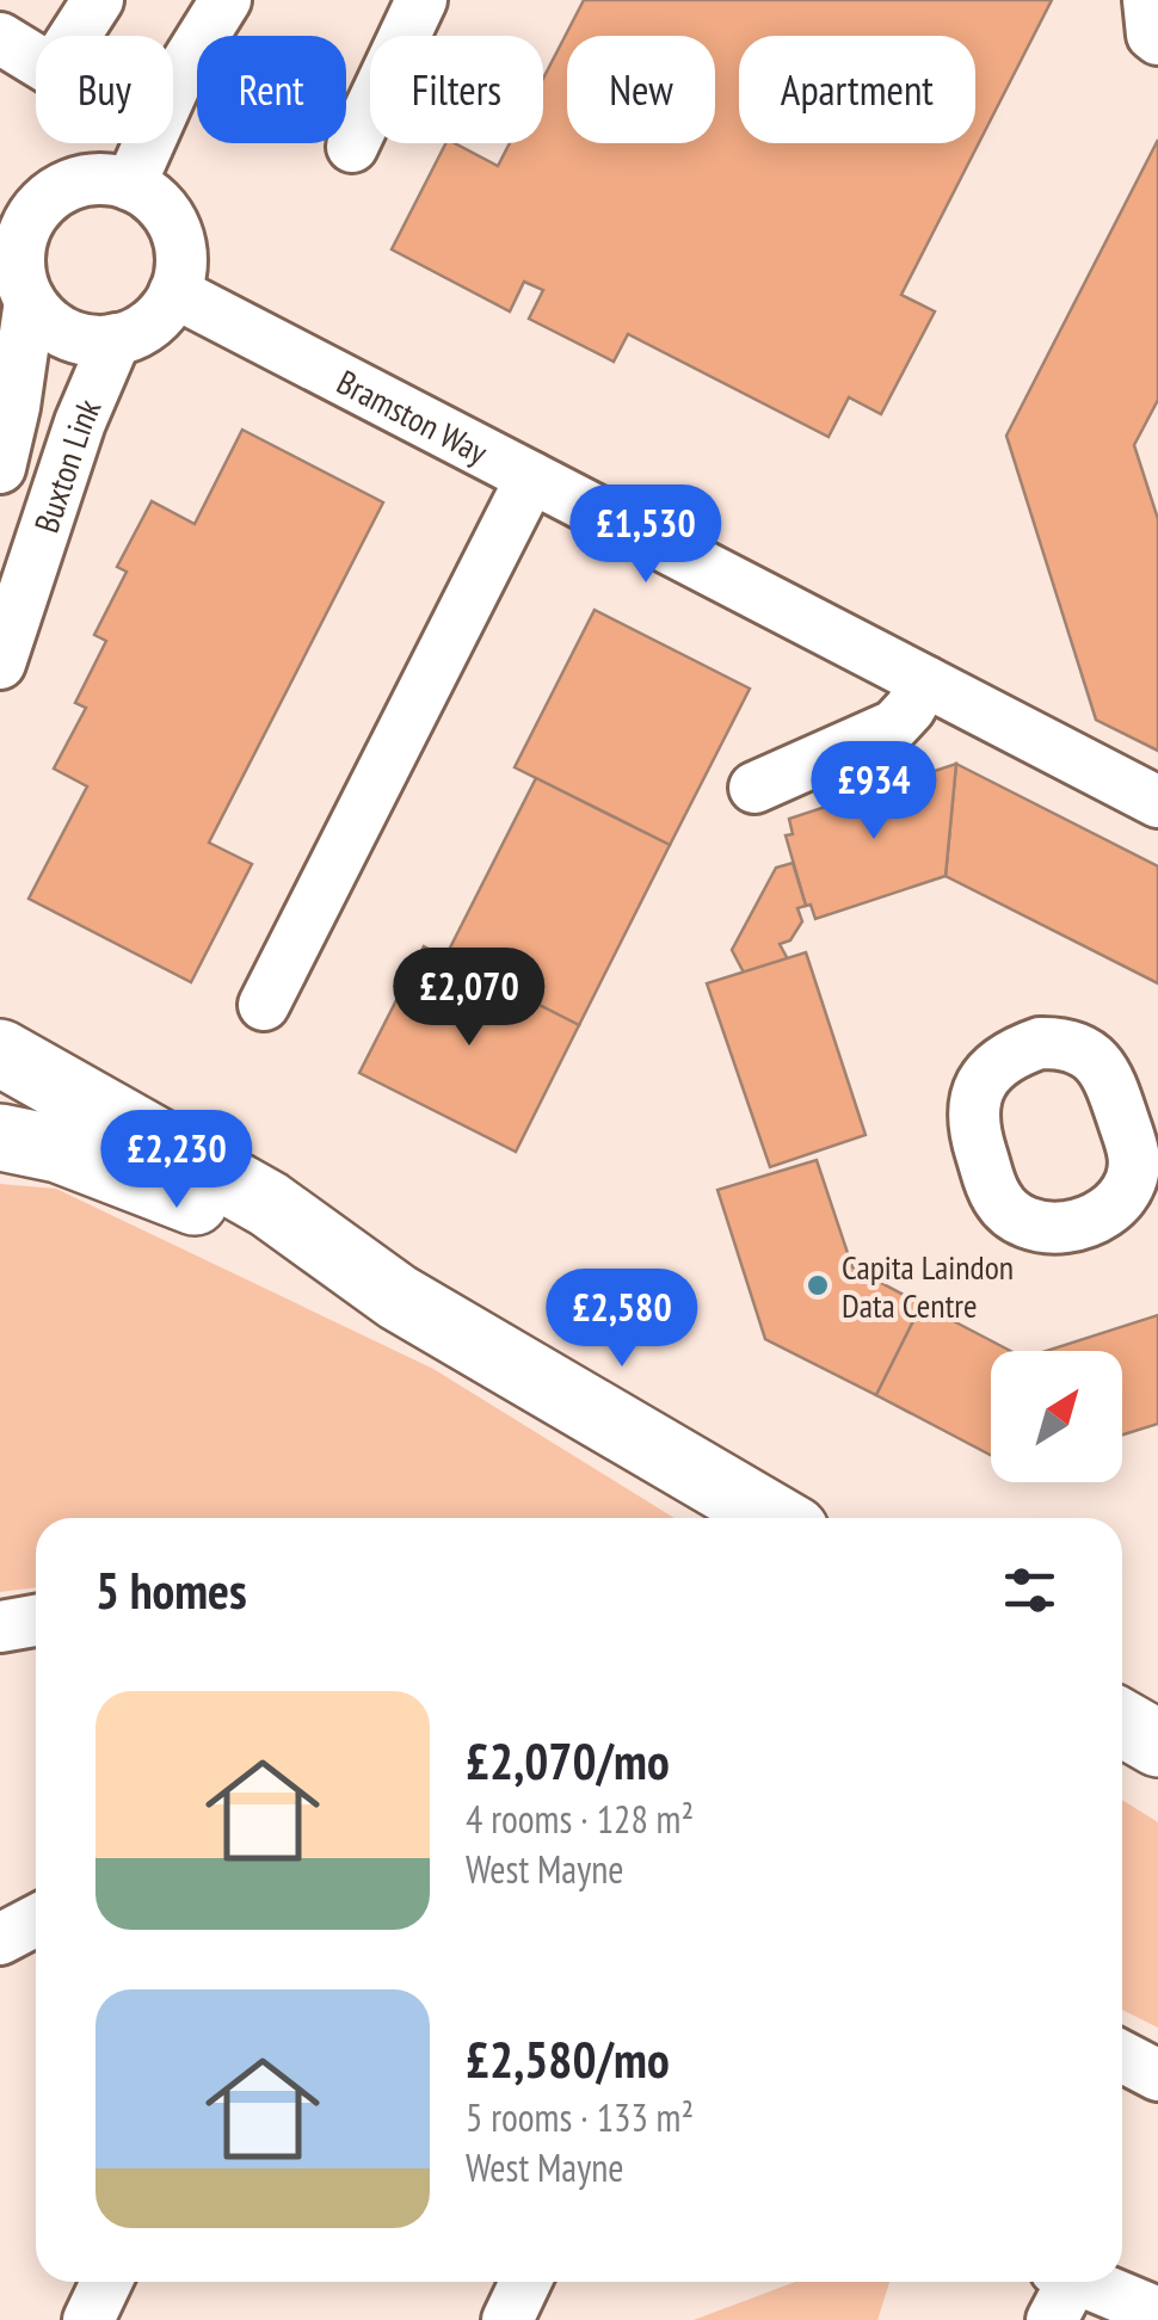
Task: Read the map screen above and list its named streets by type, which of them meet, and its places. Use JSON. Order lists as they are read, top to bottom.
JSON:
{
  "streets": {
    "street": ["Bramston Way", "Buxton Link"]
  },
  "crossings": [
    ["Bramston Way", "Buxton Link"]
  ],
  "places": ["Capita Laindon Data Centre"],
  "north": "top right",
  "page": {
    "chip": [
      "Buy",
      "Rent",
      "Filters",
      "New",
      "Apartment"
    ],
    "price": [
      "£1,530",
      "£934",
      "£2,070",
      "£2,230",
      "£2,580"
    ],
    "heading": "5 homes",
    "list": [
      {
        "name": "£2,070/mo",
        "note": "4 rooms · 128 m² · West Mayne"
      },
      {
        "name": "£2,580/mo",
        "note": "5 rooms · 133 m² · West Mayne"
      }
    ]
  }
}
